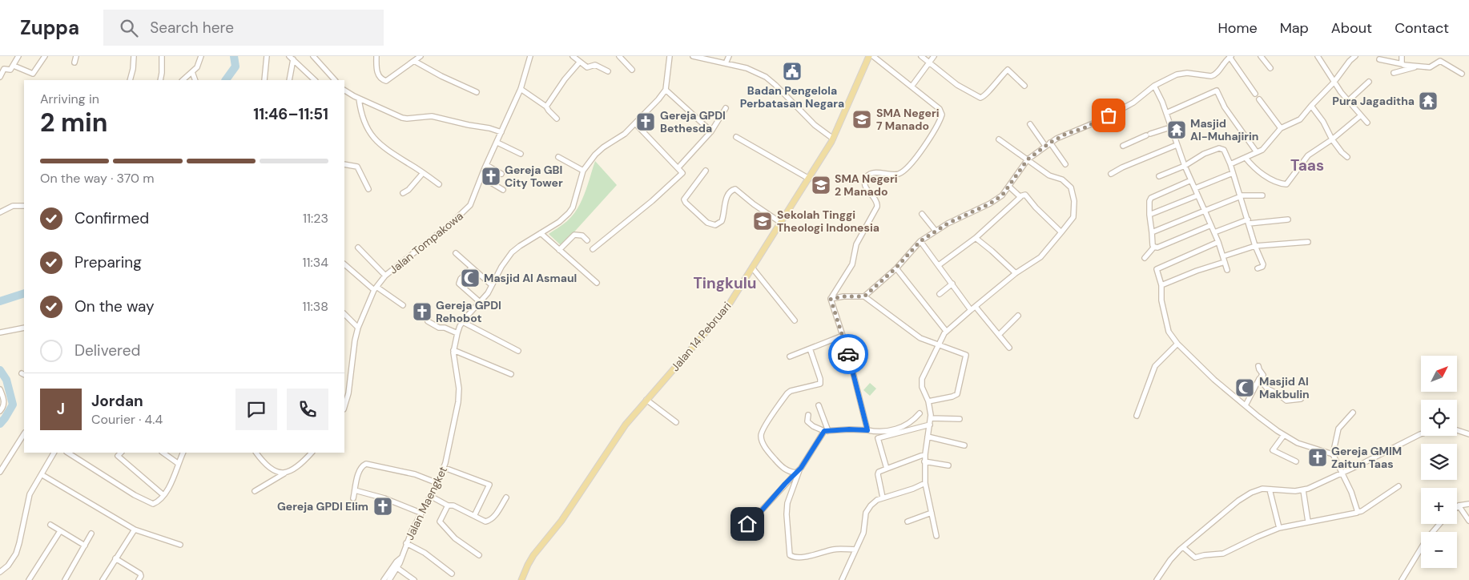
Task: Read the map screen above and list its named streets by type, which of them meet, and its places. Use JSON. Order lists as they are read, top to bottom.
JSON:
{
  "streets": {
    "main road": ["Jalan 14 Pebruari"],
    "street": ["Jalan Tompakowa", "Jalan Maengket"]
  },
  "districts": ["Taas", "Tingkulu"],
  "places": {
    "public building": ["Badan Pengelola Perbatasan Negara"],
    "temple": ["Pura Jagaditha", "Masjid Al-Muhajirin"],
    "school or university": ["SMA Negeri 7 Manado", "SMA Negeri 2 Manado", "Sekolah Tinggi Theologi Indonesia"],
    "church": [
      "Gereja GPDI Bethesda",
      "Gereja GBI City Tower",
      "Gereja GPDI Rehobot",
      "Gereja GMIM Zaitun Taas",
      "Gereja GPDI Elim"
    ],
    "mosque": ["Masjid Al Asmaul", "Masjid Al Makbulin"]
  },
  "north": "top right",
  "page": {
    "header": "Zuppa",
    "search": "Search here",
    "nav": [
      "Home",
      "Map",
      "About",
      "Contact"
    ],
    "heading": ["2 min", "Arriving in", "11:46–11:51"],
    "panel": ["Jordan", "Courier · 4.4"],
    "bar": "On the way · 370 m",
    "list": [
      ["Confirmed", "11:23"],
      ["Preparing", "11:34"],
      ["On the way", "11:38"],
      "Delivered"
    ],
    "map_buttons": ["+", "−"],
    "round": "J"
  }
}
